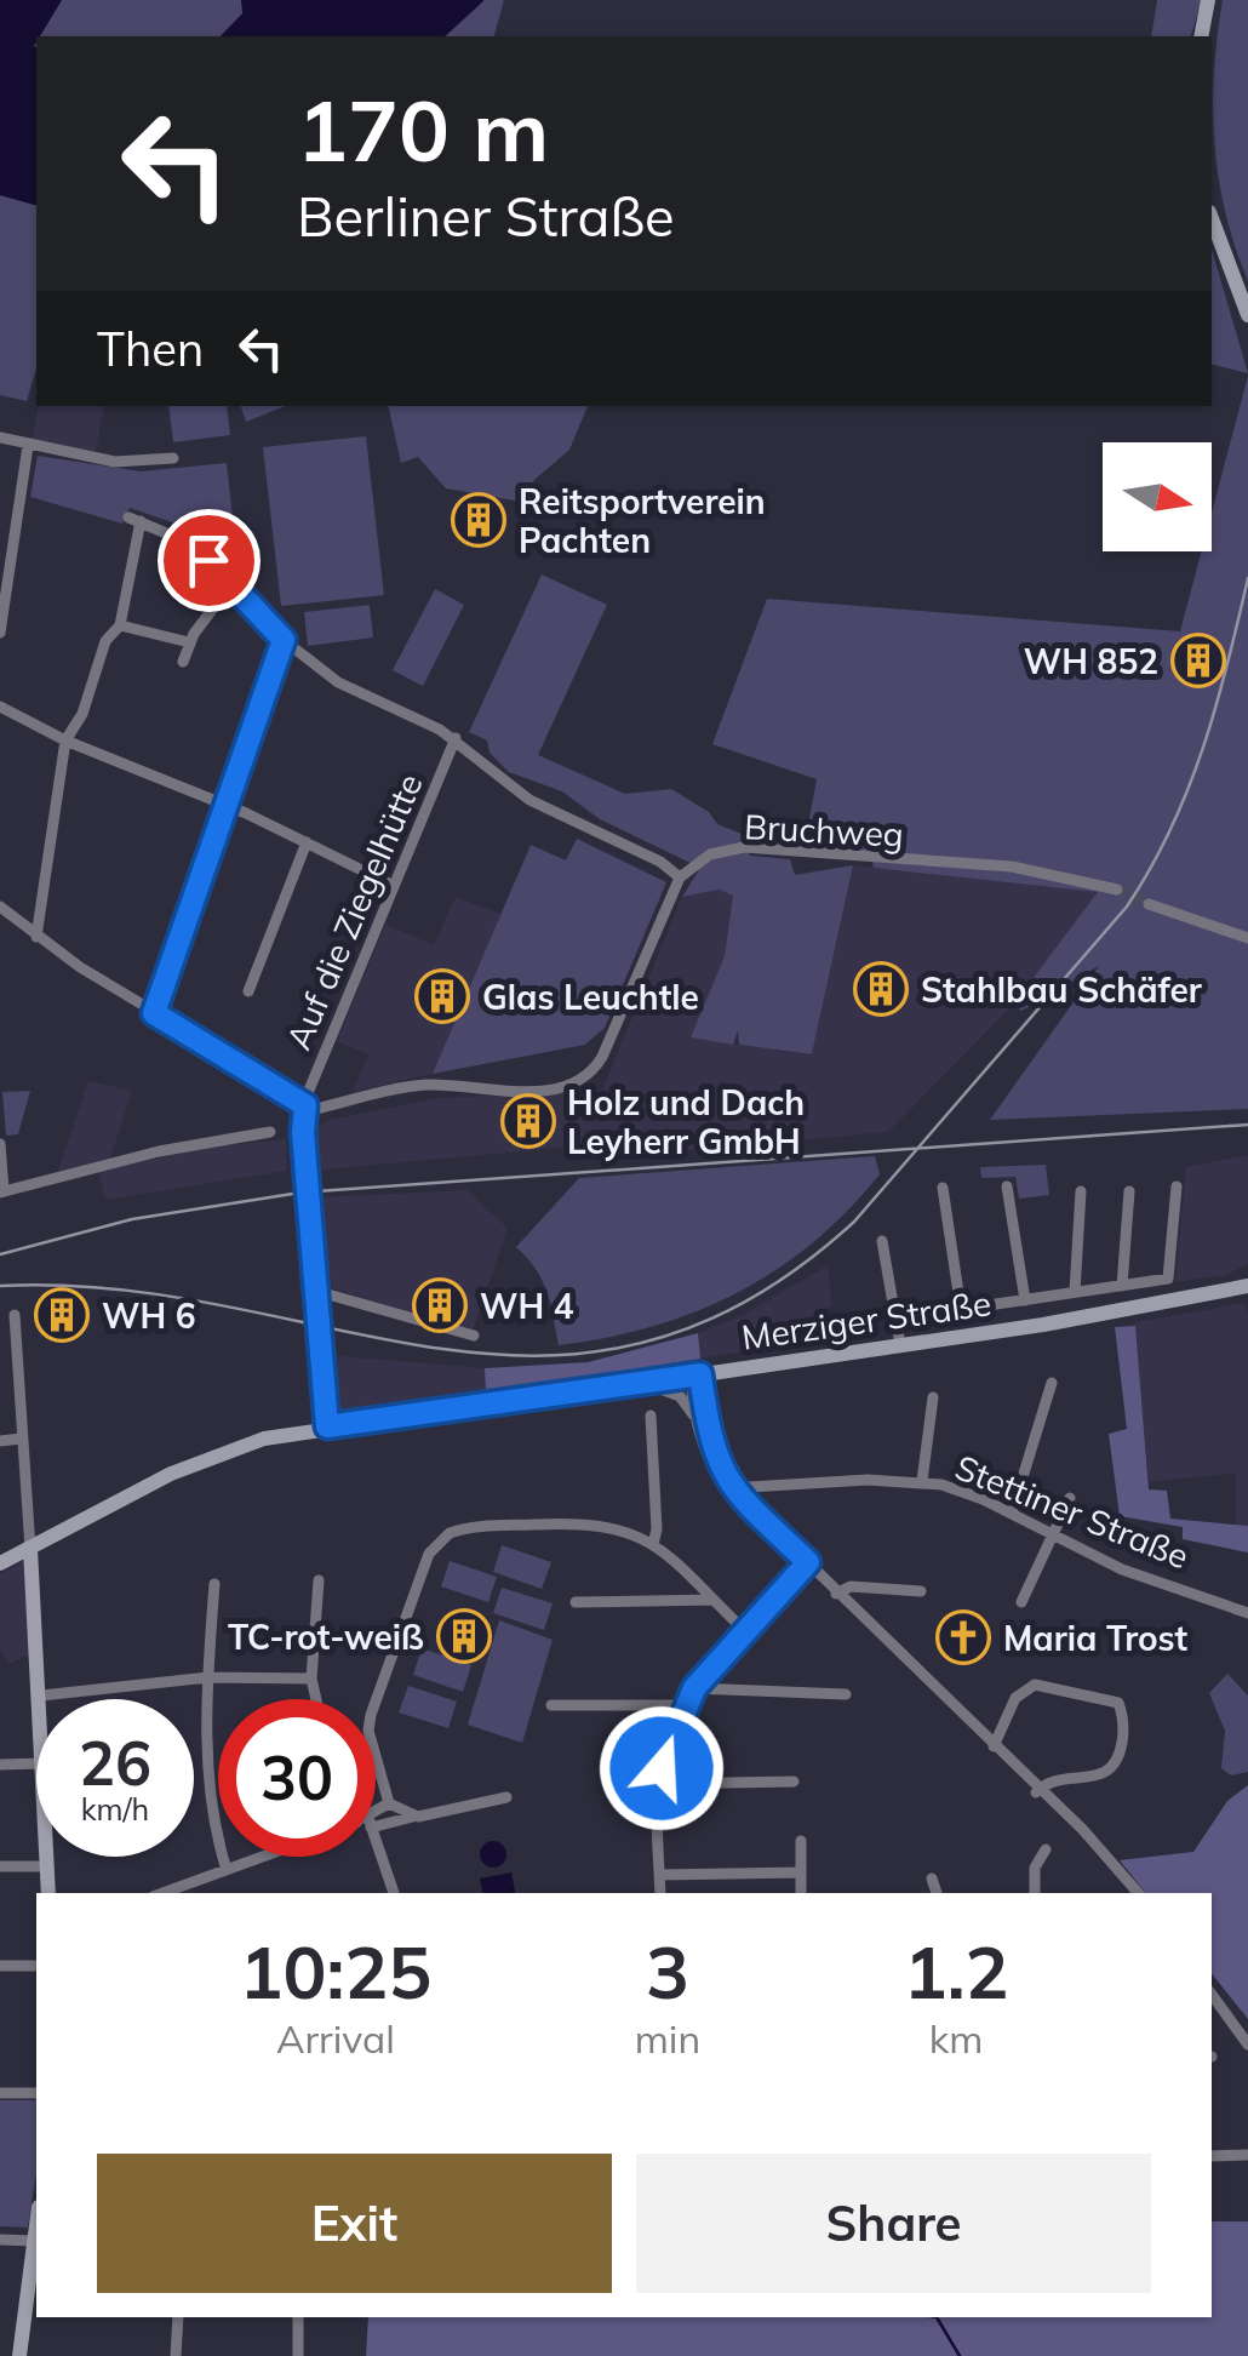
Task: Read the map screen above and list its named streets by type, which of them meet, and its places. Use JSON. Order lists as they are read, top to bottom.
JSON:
{
  "streets": {
    "main road": ["Merziger Straße"],
    "street": ["Bruchweg", "Auf die Ziegelhütte", "Stettiner Straße"]
  },
  "places": {
    "building": [
      "Reitsportverein Pachten",
      "WH 852",
      "Stahlbau Schäfer",
      "Glas Leuchtle",
      "Holz und Dach Leyherr GmbH",
      "WH 4",
      "WH 6",
      "TC-rot-weiß"
    ],
    "church": ["Maria Trost"]
  },
  "north": "right",
  "page": {
    "turn": ["170 m", "Berliner Straße"],
    "then": "Then",
    "speed": "26 km/h",
    "limit": "30",
    "eta": [
      "10:25",
      "Arrival",
      "3",
      "min",
      "1.2",
      "km"
    ],
    "buttons": ["Exit", "Share"]
  }
}
